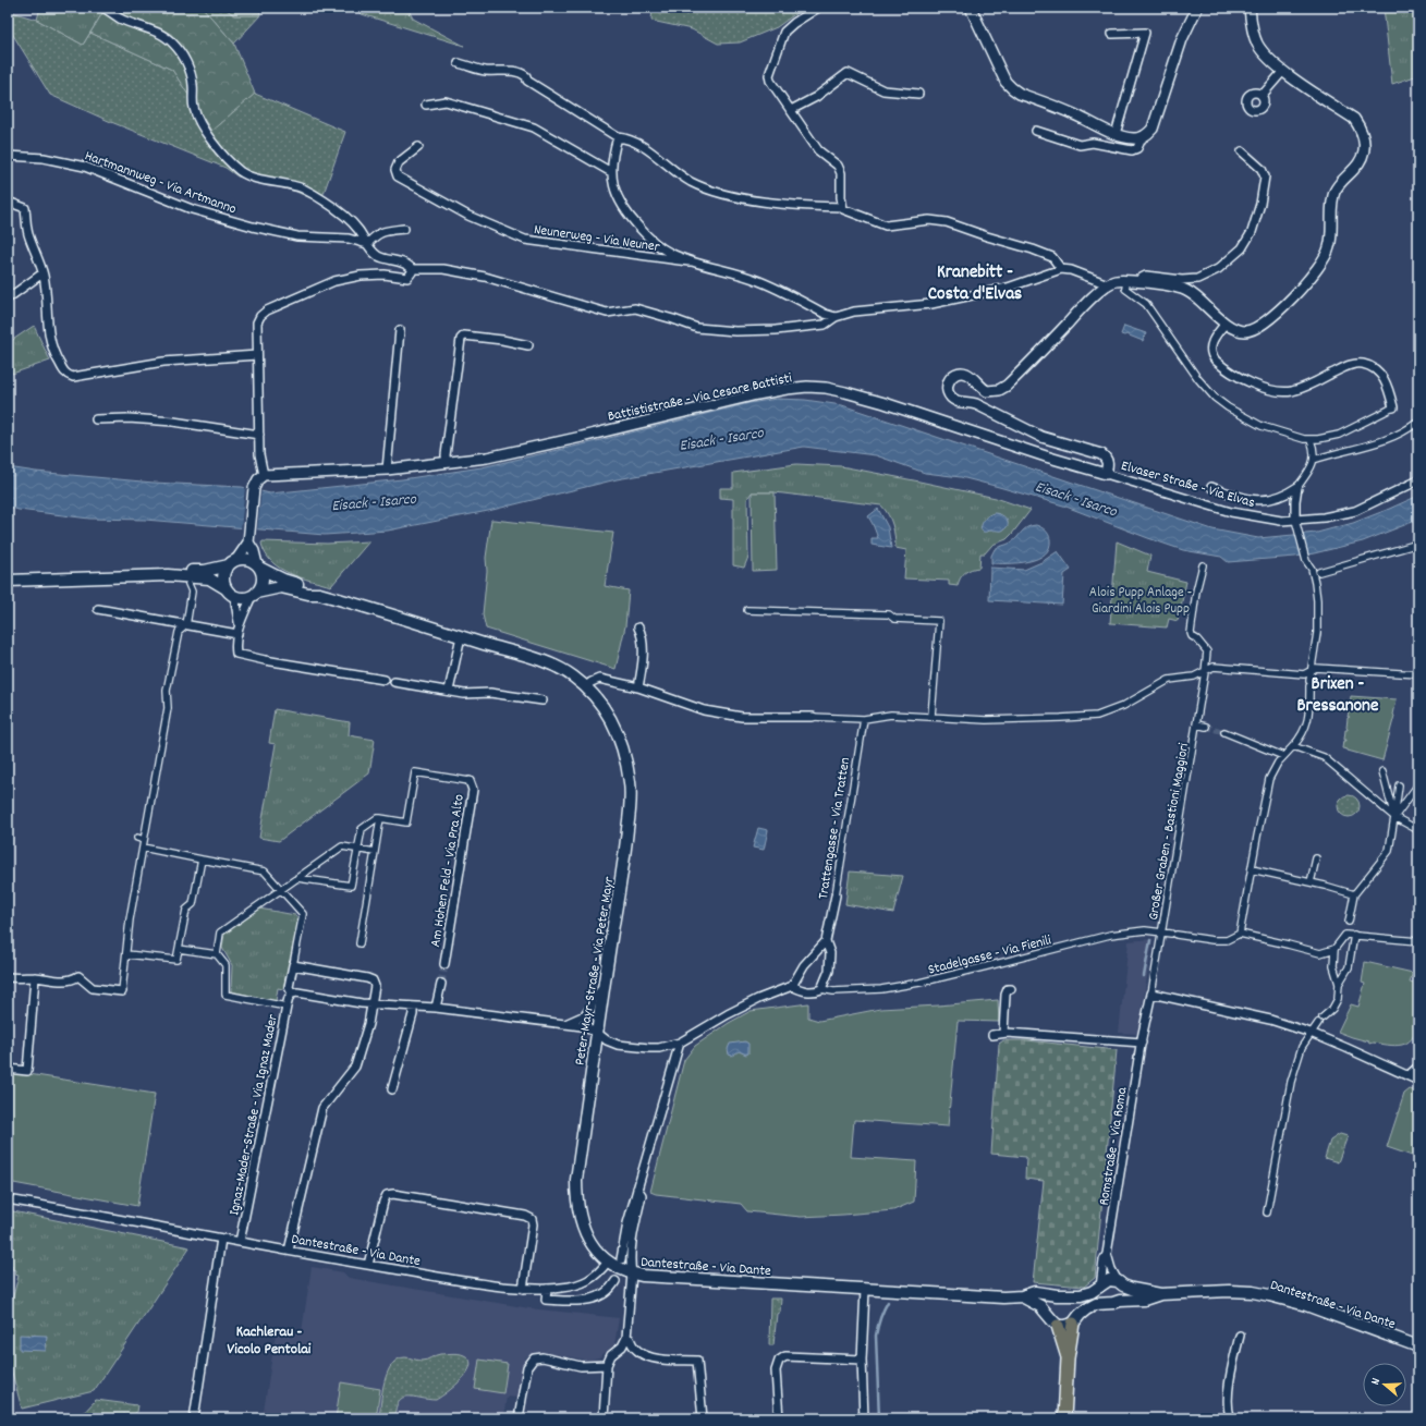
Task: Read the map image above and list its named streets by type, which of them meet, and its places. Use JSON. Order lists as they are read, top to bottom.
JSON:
{
  "streets": {
    "main road": ["Peter-Mayr-Straße - Via Peter Mayr", "Dantestraße - Via Dante"],
    "street": [
      "Hartmannweg - Via Artmanno",
      "Neunerweg - Via Neuner",
      "Battististraße - Via Cesare Battisti",
      "Elvaser Straße - Via Elvas",
      "Trattengasse - Via Tratten",
      "Großer Graben - Bastioni Maggiori",
      "Am Hohen Feld - Via Pra Alto",
      "Stadelgasse - Via Fienili",
      "Ignaz-Mader-Straße - Via Ignaz Mader",
      "Romstraße - Via Roma"
    ]
  },
  "crossings": [
    ["Battististraße - Via Cesare Battisti", "Elvaser Straße - Via Elvas"],
    ["Trattengasse - Via Tratten", "Stadelgasse - Via Fienili"],
    ["Großer Graben - Bastioni Maggiori", "Stadelgasse - Via Fienili"],
    ["Großer Graben - Bastioni Maggiori", "Romstraße - Via Roma"],
    ["Peter-Mayr-Straße - Via Peter Mayr", "Dantestraße - Via Dante"],
    ["Ignaz-Mader-Straße - Via Ignaz Mader", "Dantestraße - Via Dante"],
    ["Romstraße - Via Roma", "Dantestraße - Via Dante"]
  ],
  "districts": ["Kranebitt - Costa d'Elvas", "Brixen - Bressanone", "Kachlerau - Vicolo Pentolai"],
  "water": ["Eisack - Isarco"],
  "parks": ["Alois Pupp Anlage - Giardini Alois Pupp"],
  "north": "left"
}
